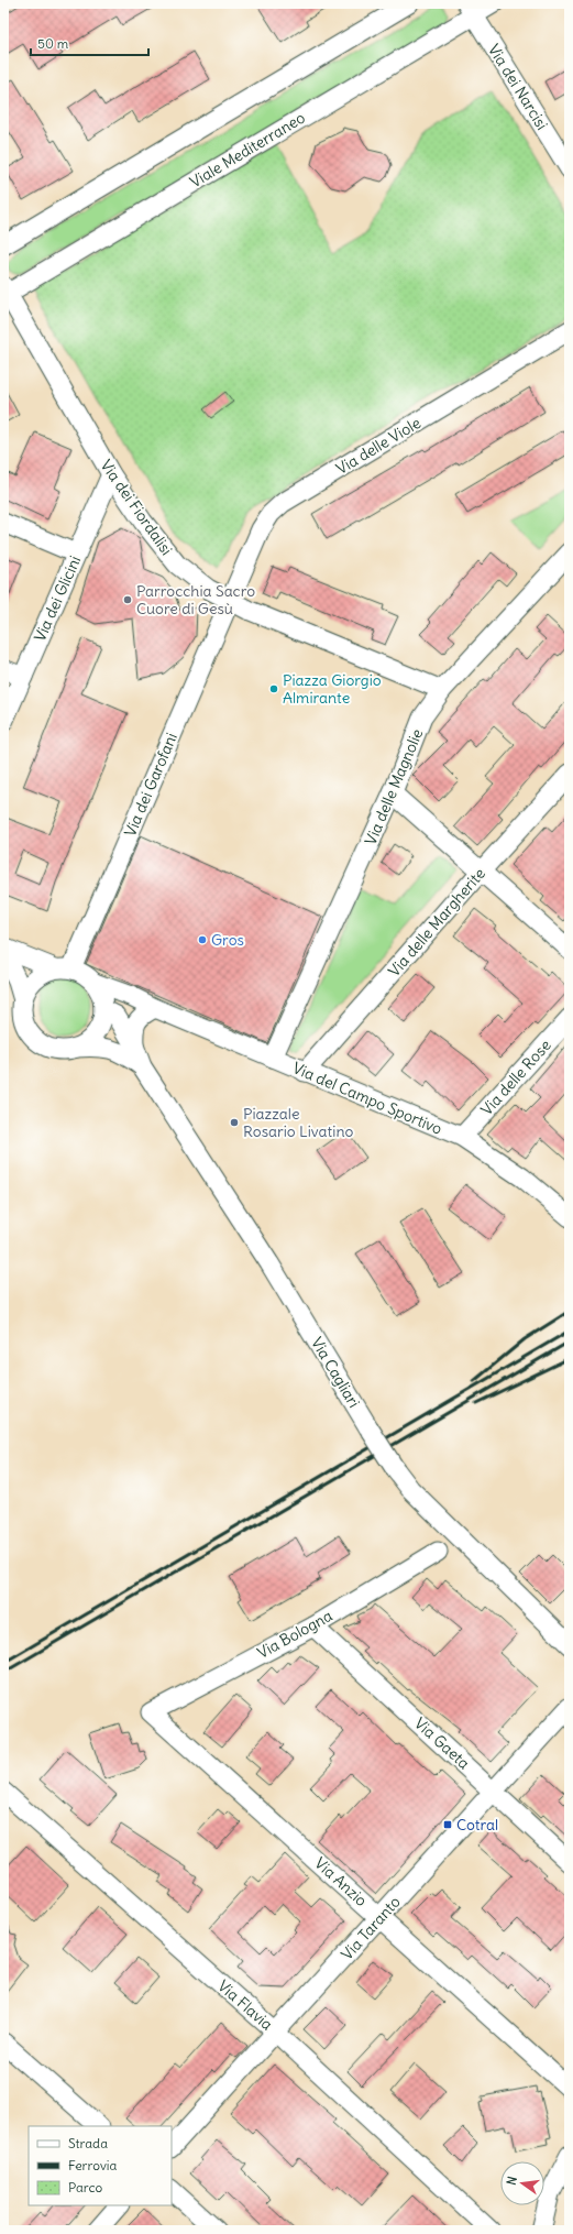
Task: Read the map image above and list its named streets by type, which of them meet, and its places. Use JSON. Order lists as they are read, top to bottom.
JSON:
{
  "streets": {
    "street": [
      "Via dei Narcisi",
      "Viale Mediterraneo",
      "Via delle Viole",
      "Via dei Fiordalisi",
      "Via dei Glicini",
      "Via dei Garofani",
      "Via delle Magnolie",
      "Via delle Margherite",
      "Via delle Rose",
      "Via del Campo Sportivo",
      "Via Cagliari",
      "Via Bologna",
      "Via Gaeta",
      "Via Anzio",
      "Via Taranto",
      "Via Flavia"
    ]
  },
  "crossings": [
    ["Via dei Narcisi", "Viale Mediterraneo"],
    ["Viale Mediterraneo", "Via dei Fiordalisi"],
    ["Via delle Viole", "Via dei Fiordalisi"],
    ["Via delle Viole", "Via dei Garofani"],
    ["Via dei Fiordalisi", "Via dei Glicini"],
    ["Via dei Fiordalisi", "Via dei Garofani"],
    ["Via dei Fiordalisi", "Via delle Magnolie"],
    ["Via dei Garofani", "Via del Campo Sportivo"],
    ["Via dei Garofani", "Via Cagliari"],
    ["Via delle Magnolie", "Via del Campo Sportivo"],
    ["Via delle Margherite", "Via del Campo Sportivo"],
    ["Via delle Rose", "Via del Campo Sportivo"],
    ["Via del Campo Sportivo", "Via Cagliari"],
    ["Via Bologna", "Via Gaeta"],
    ["Via Bologna", "Via Anzio"],
    ["Via Gaeta", "Via Taranto"],
    ["Via Anzio", "Via Taranto"],
    ["Via Taranto", "Via Flavia"]
  ],
  "places": {
    "other": [
      "Parrocchia Sacro Cuore di Gesù",
      "Piazza Giorgio Almirante",
      "Gros",
      "Piazzale Rosario Livatino"
    ],
    "transit": ["Cotral"]
  },
  "legend": ["Strada", "Ferrovia", "Parco"],
  "scale_bar": "50 m",
  "north": "left"
}
